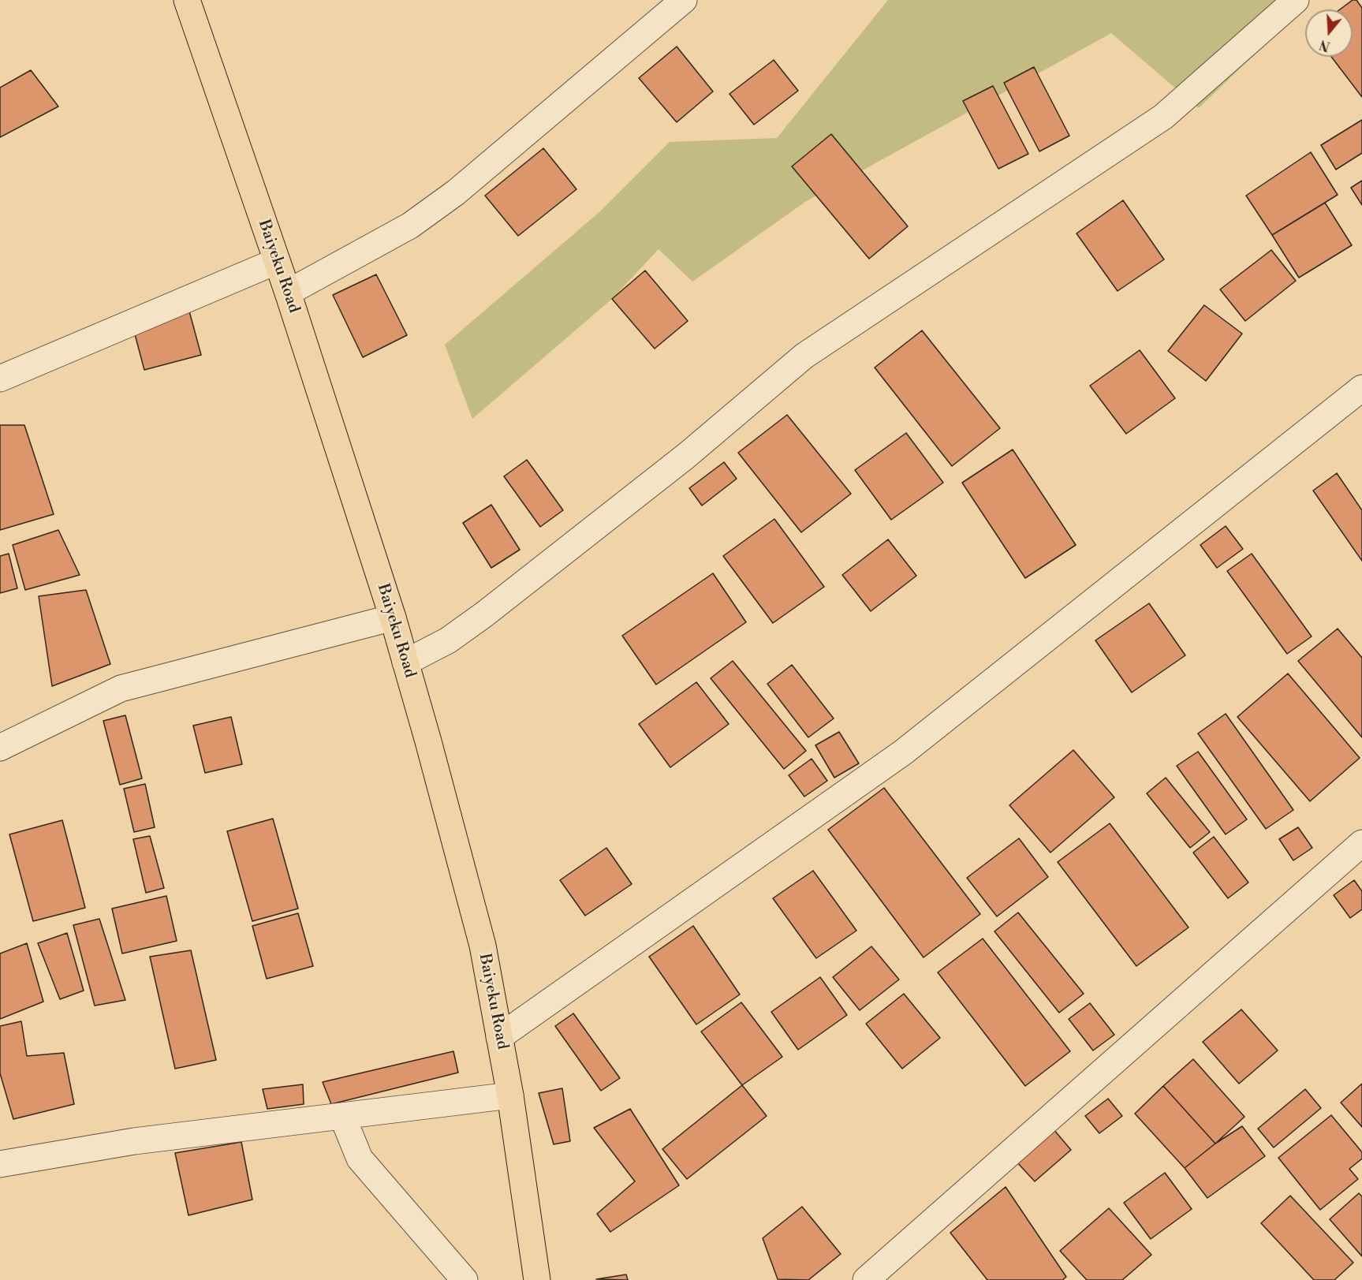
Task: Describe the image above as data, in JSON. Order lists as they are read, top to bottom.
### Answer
{
  "streets": {
    "main road": ["Baiyeku Road"]
  },
  "north": "bottom"
}
